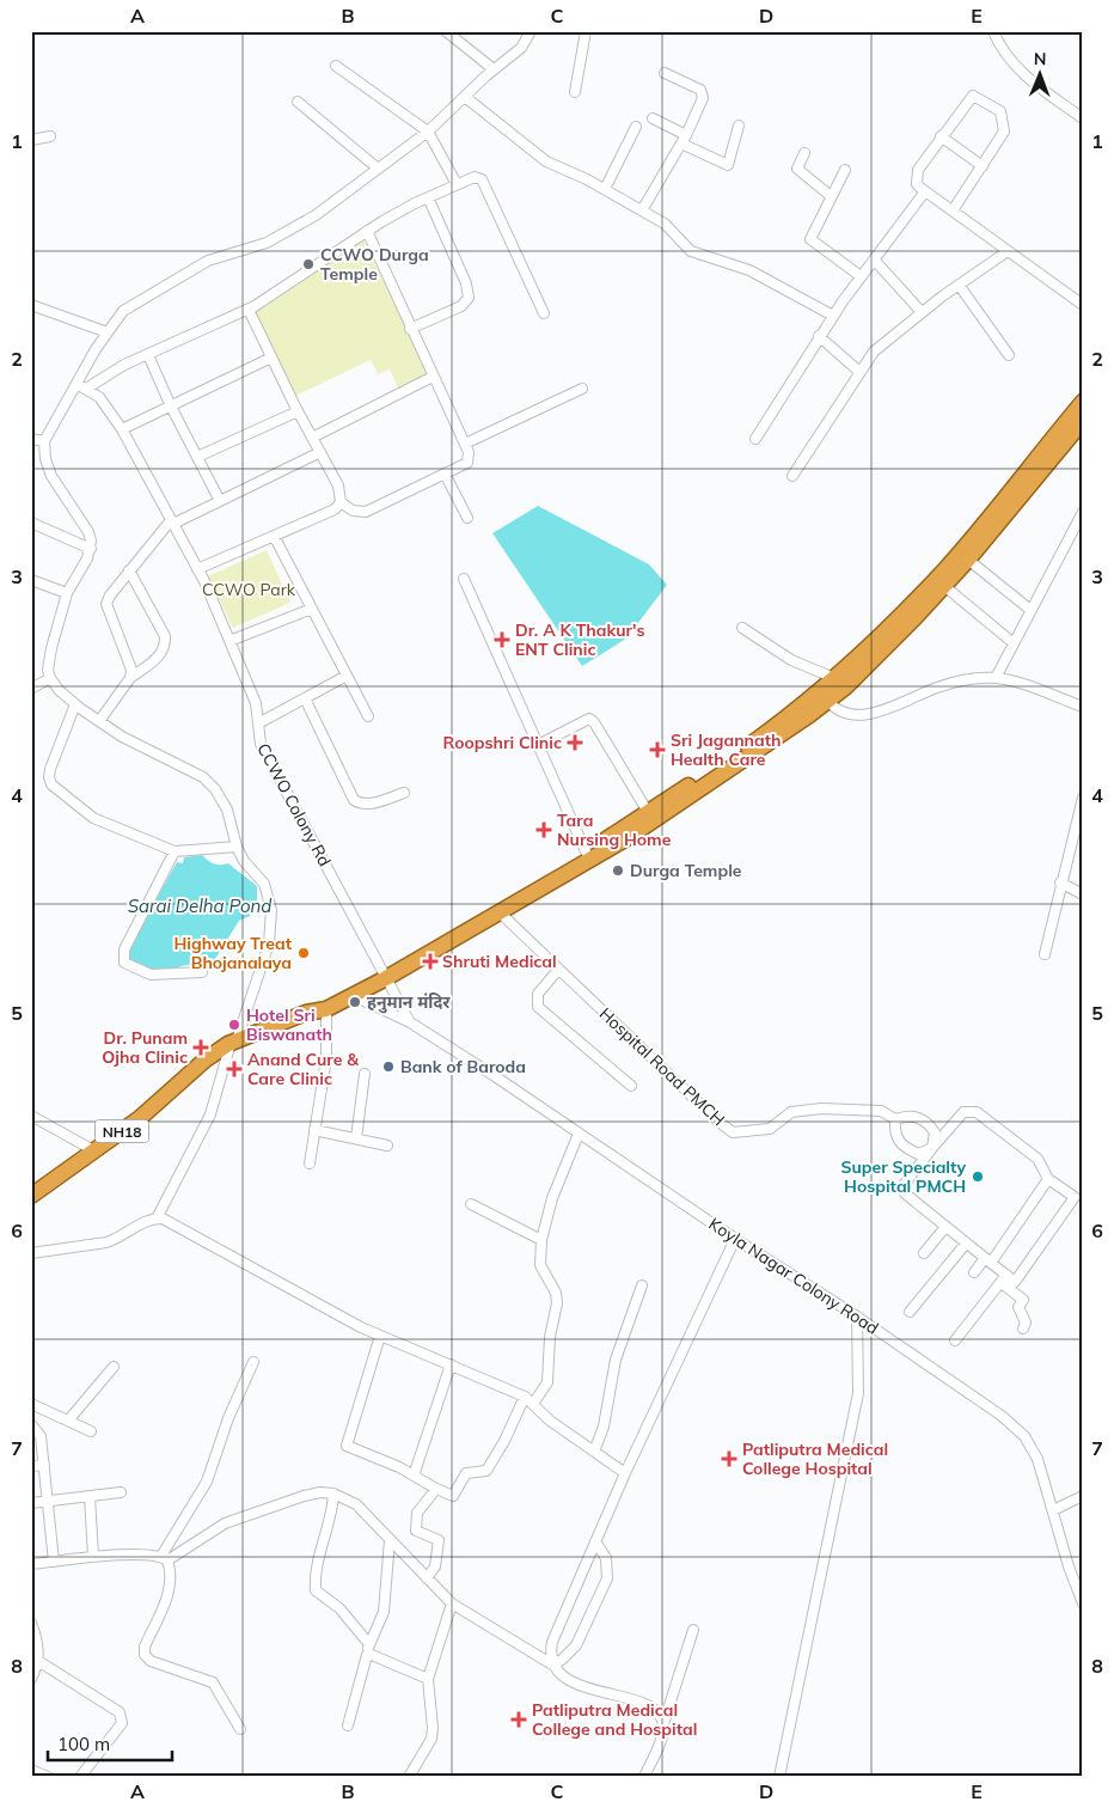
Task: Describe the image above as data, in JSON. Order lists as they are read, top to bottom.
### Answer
{
  "streets": {
    "highway": ["NH18"],
    "street": ["CCWO Colony Rd", "Hospital Road PMCH", "Koyla Nagar Colony Road"]
  },
  "crossings": [
    ["CCWO Colony Rd", "NH18"],
    ["CCWO Colony Rd", "Koyla Nagar Colony Road"],
    ["Hospital Road PMCH", "NH18"],
    ["NH18", "Koyla Nagar Colony Road"]
  ],
  "water": ["Sarai Delha Pond"],
  "parks": ["CCWO Park"],
  "places": {
    "other": [
      "CCWO Durga Temple",
      "Durga Temple",
      "Highway Treat Bhojanalaya",
      "हनुमान मंदिर",
      "Hotel Sri Biswanath",
      "Bank of Baroda",
      "Super Specialty Hospital PMCH"
    ],
    "health": [
      "Dr. A K Thakur's ENT Clinic",
      "Roopshri Clinic",
      "Sri Jagannath Health Care",
      "Tara Nursing Home",
      "Shruti Medical",
      "Dr. Punam Ojha Clinic",
      "Anand Cure & Care Clinic",
      "Patliputra Medical College Hospital",
      "Patliputra Medical College and Hospital"
    ]
  },
  "scale_bar": "100 m",
  "north": "top",
  "grid": {
    "columns": [
      "A",
      "B",
      "C",
      "D",
      "E"
    ],
    "rows": [
      "1",
      "2",
      "3",
      "4",
      "5",
      "6",
      "7",
      "8"
    ]
  }
}
